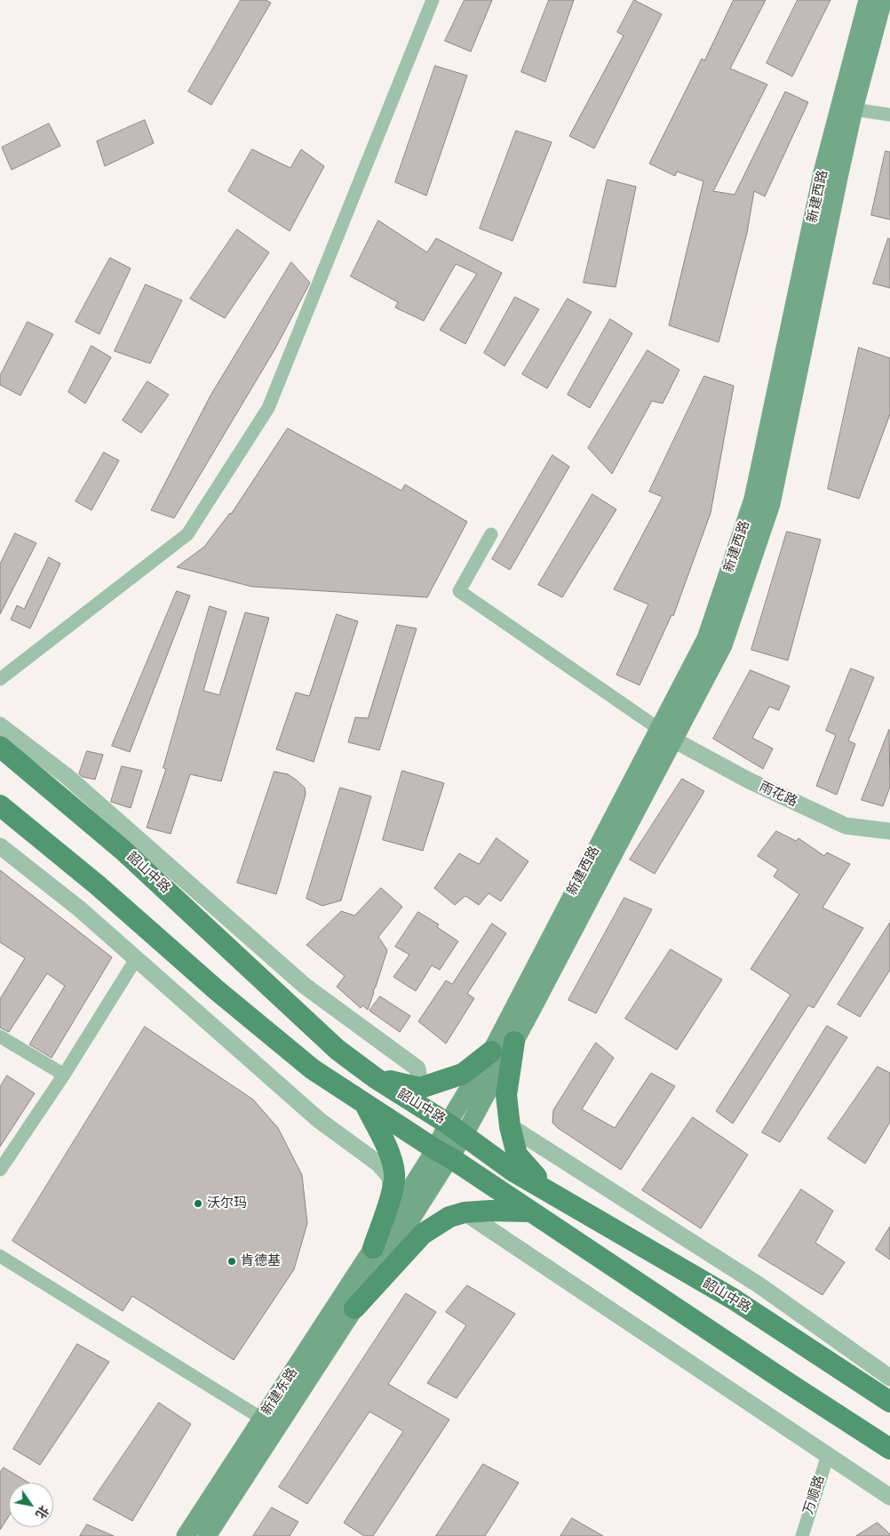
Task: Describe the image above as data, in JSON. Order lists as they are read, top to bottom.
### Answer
{
  "streets": {
    "main road": ["新建西路", "韶山中路", "新建东路"],
    "street": ["雨花路", "万顺路"]
  },
  "crossings": [
    ["新建西路", "雨花路"],
    ["新建西路", "韶山中路"],
    ["新建西路", "新建东路"],
    ["韶山中路", "新建东路"]
  ],
  "places": ["沃尔玛", "肯德基"],
  "north": "bottom right"
}
